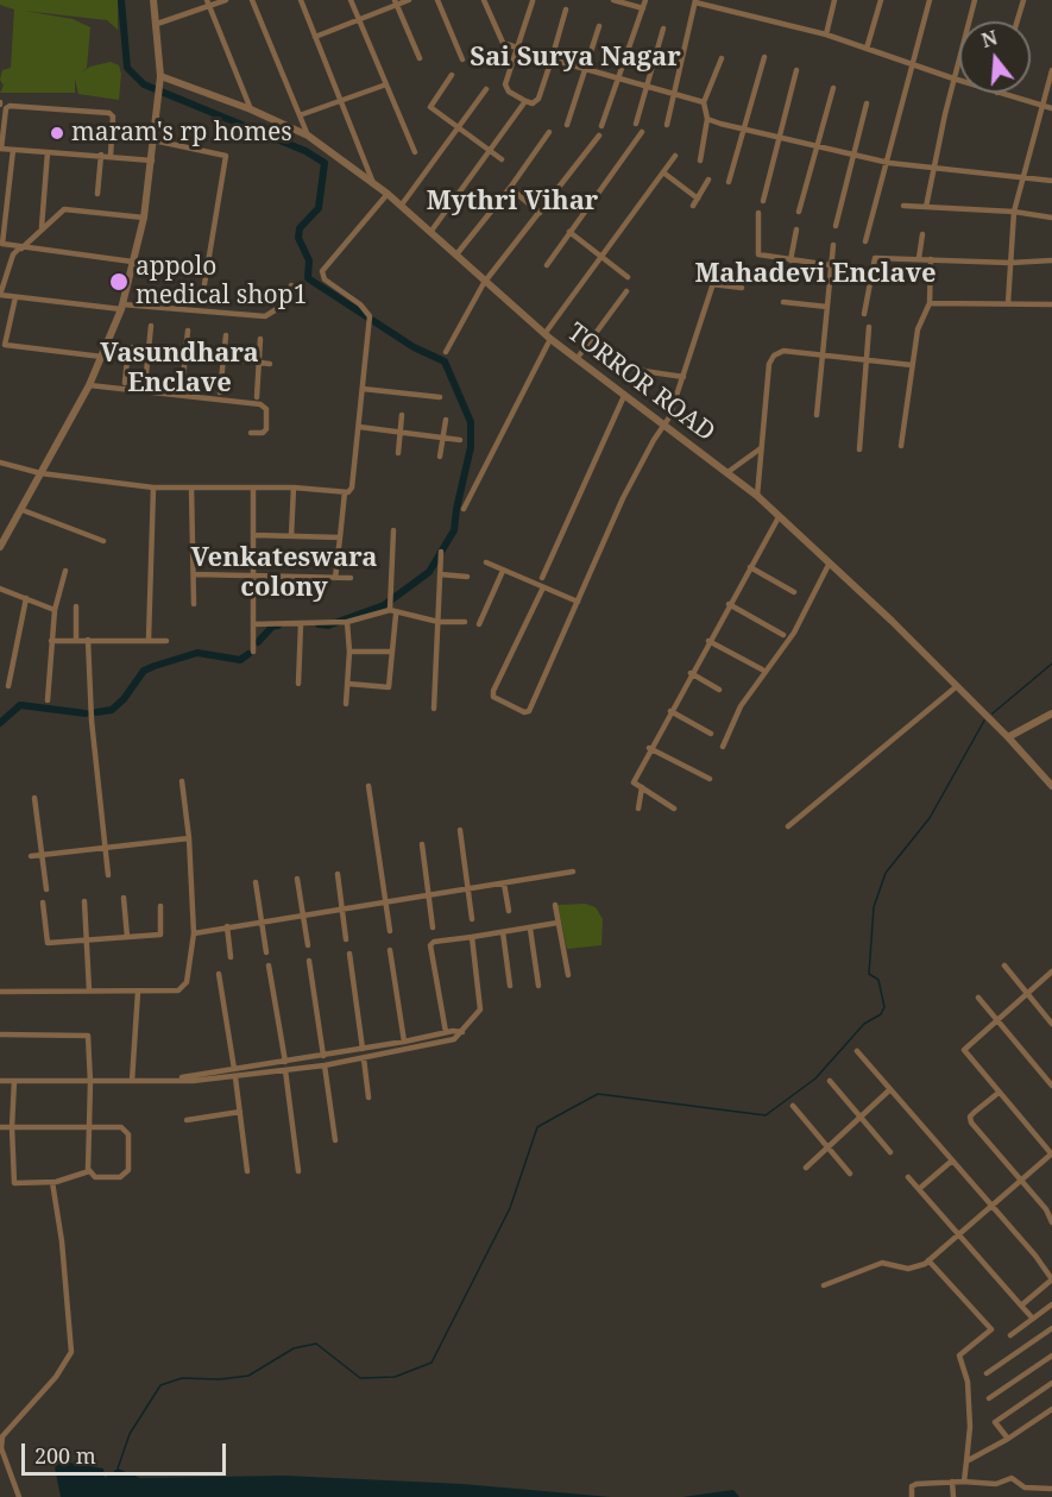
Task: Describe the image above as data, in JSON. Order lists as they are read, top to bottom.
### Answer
{
  "streets": {
    "street": ["TORROR ROAD"]
  },
  "districts": [
    "Sai Surya Nagar",
    "Mythri Vihar",
    "Mahadevi Enclave",
    "Vasundhara Enclave",
    "Venkateswara colony"
  ],
  "places": ["maram's rp homes", "appolo medical shop1"],
  "scale_bar": "200 m",
  "north": "top"
}
